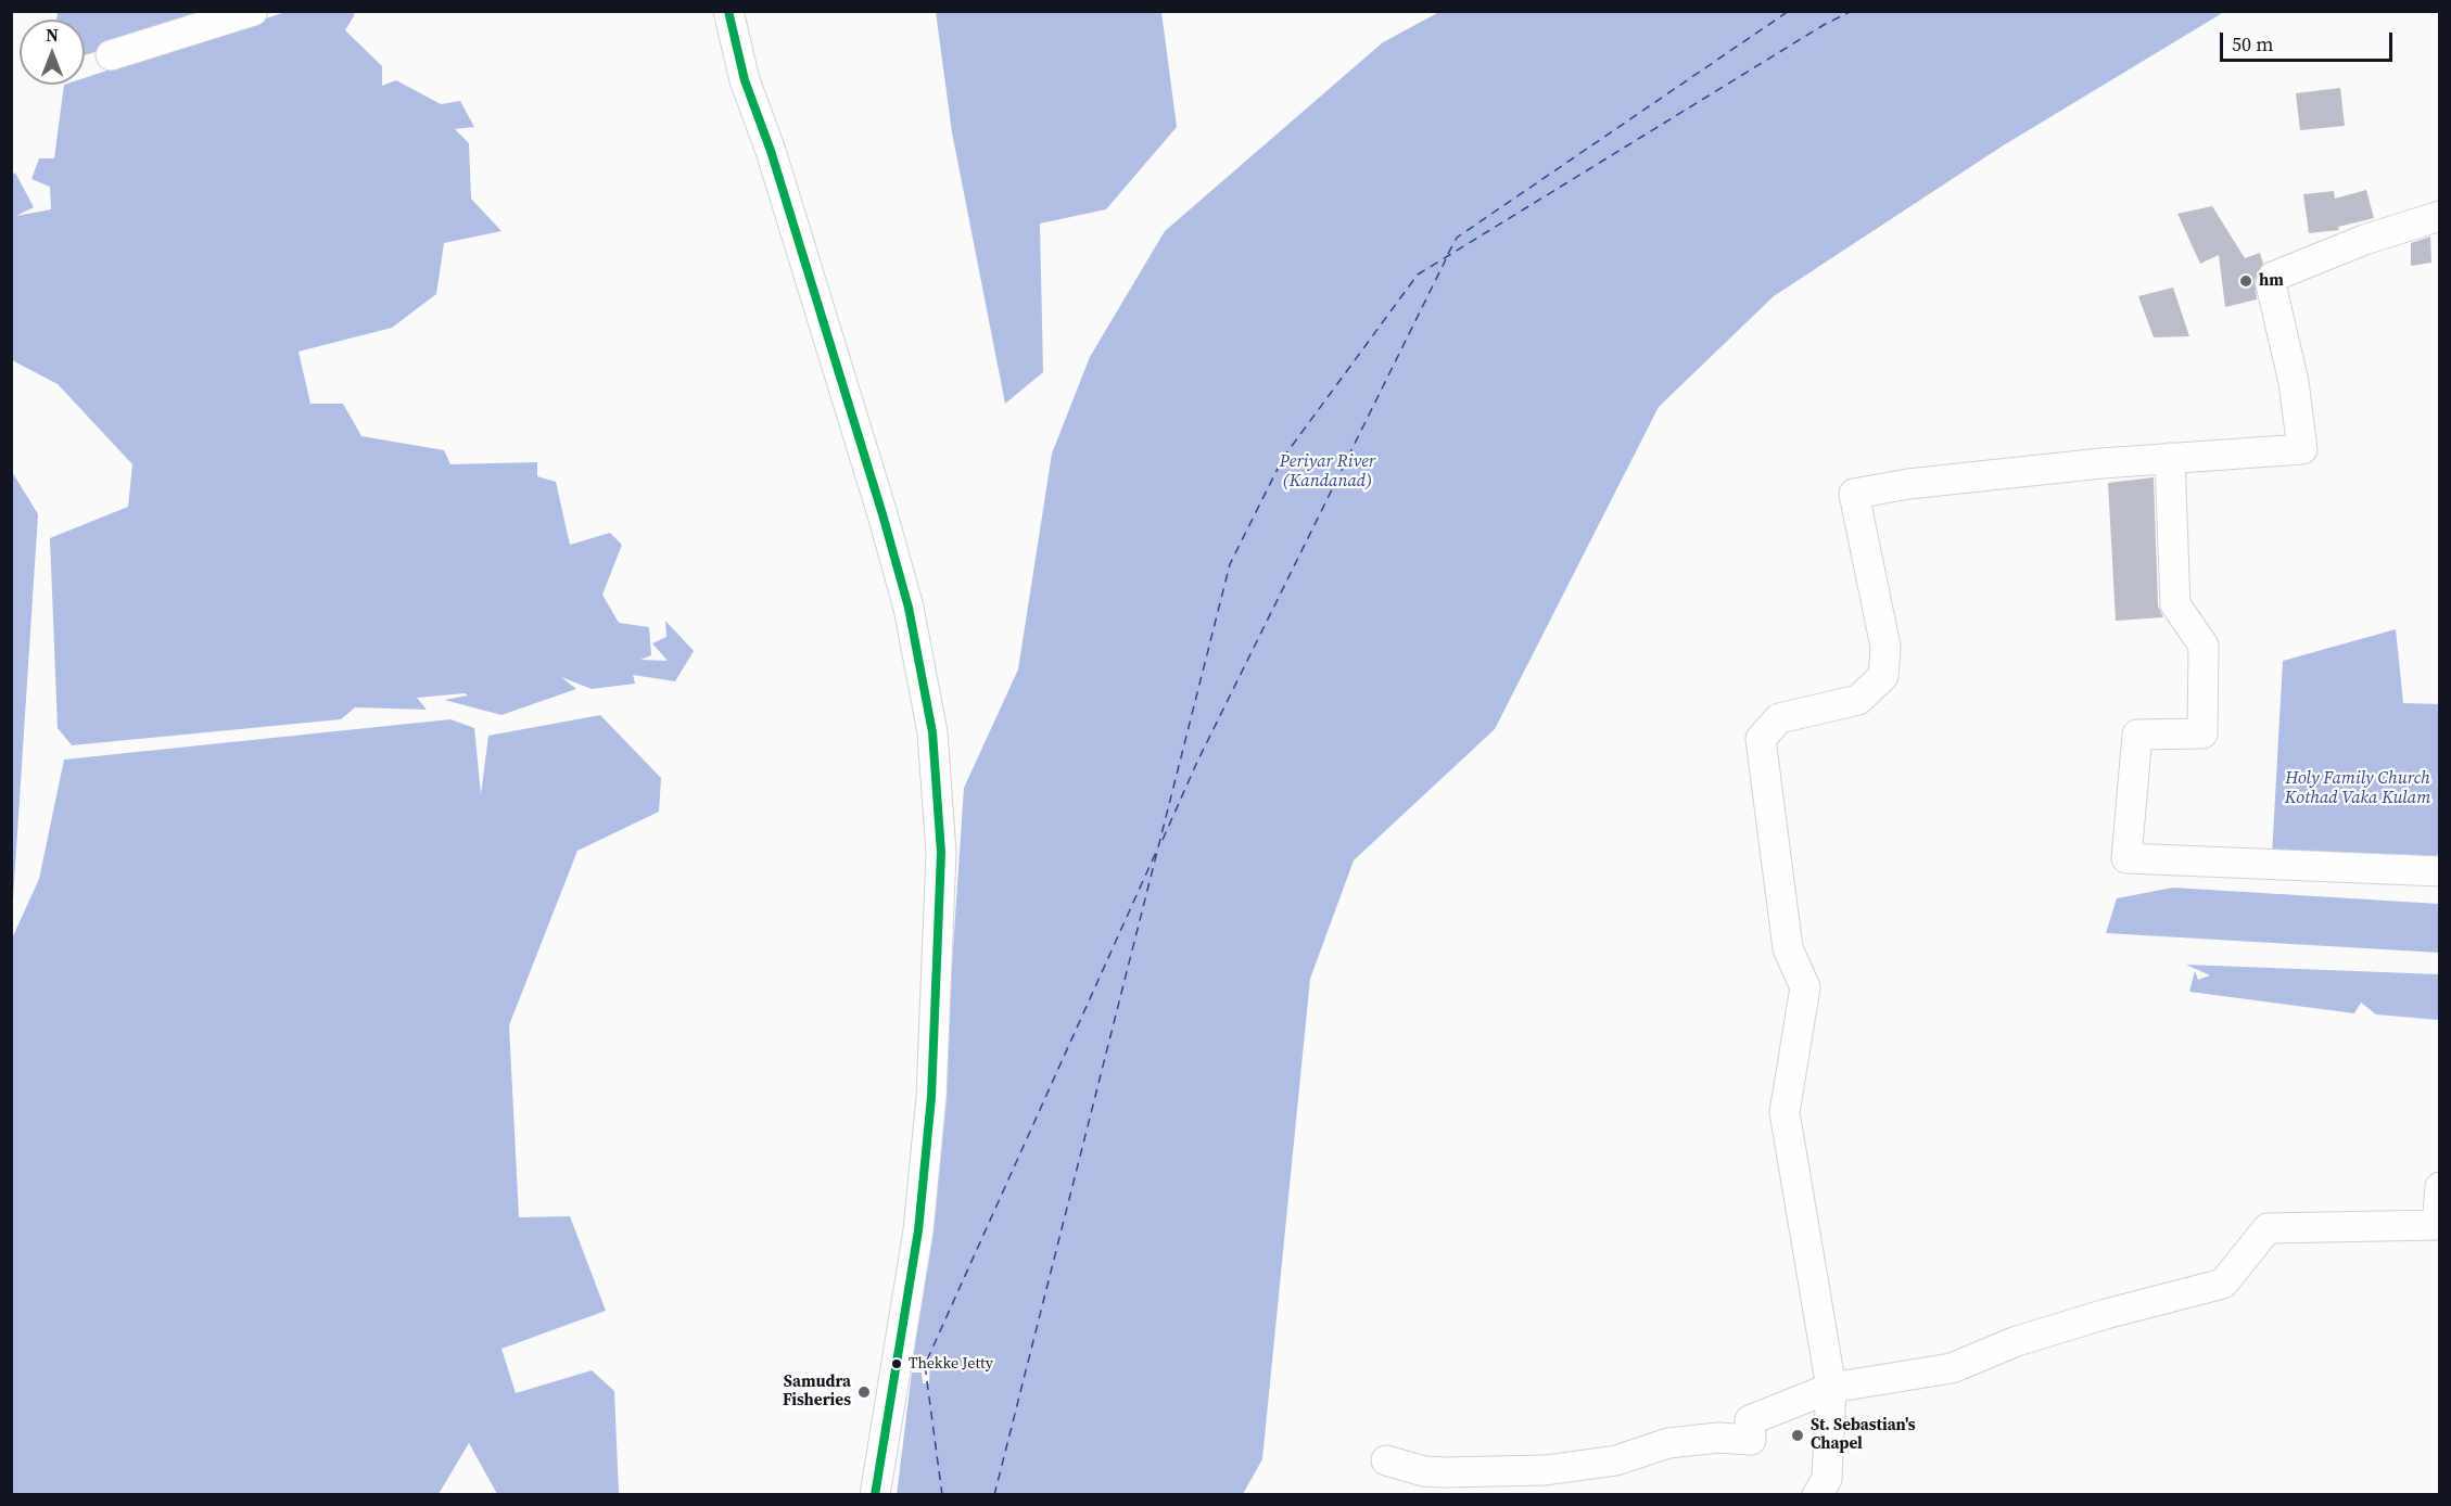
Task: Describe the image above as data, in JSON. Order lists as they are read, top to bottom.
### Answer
{
  "water": ["Periyar River (Kandanad)", "Holy Family Church Kothad Vaka Kulam"],
  "places": [
    "hm",
    "Thekke Jetty",
    "Samudra Fisheries",
    "St. Sebastian's Chapel"
  ],
  "scale_bar": "50 m",
  "north": "top"
}
